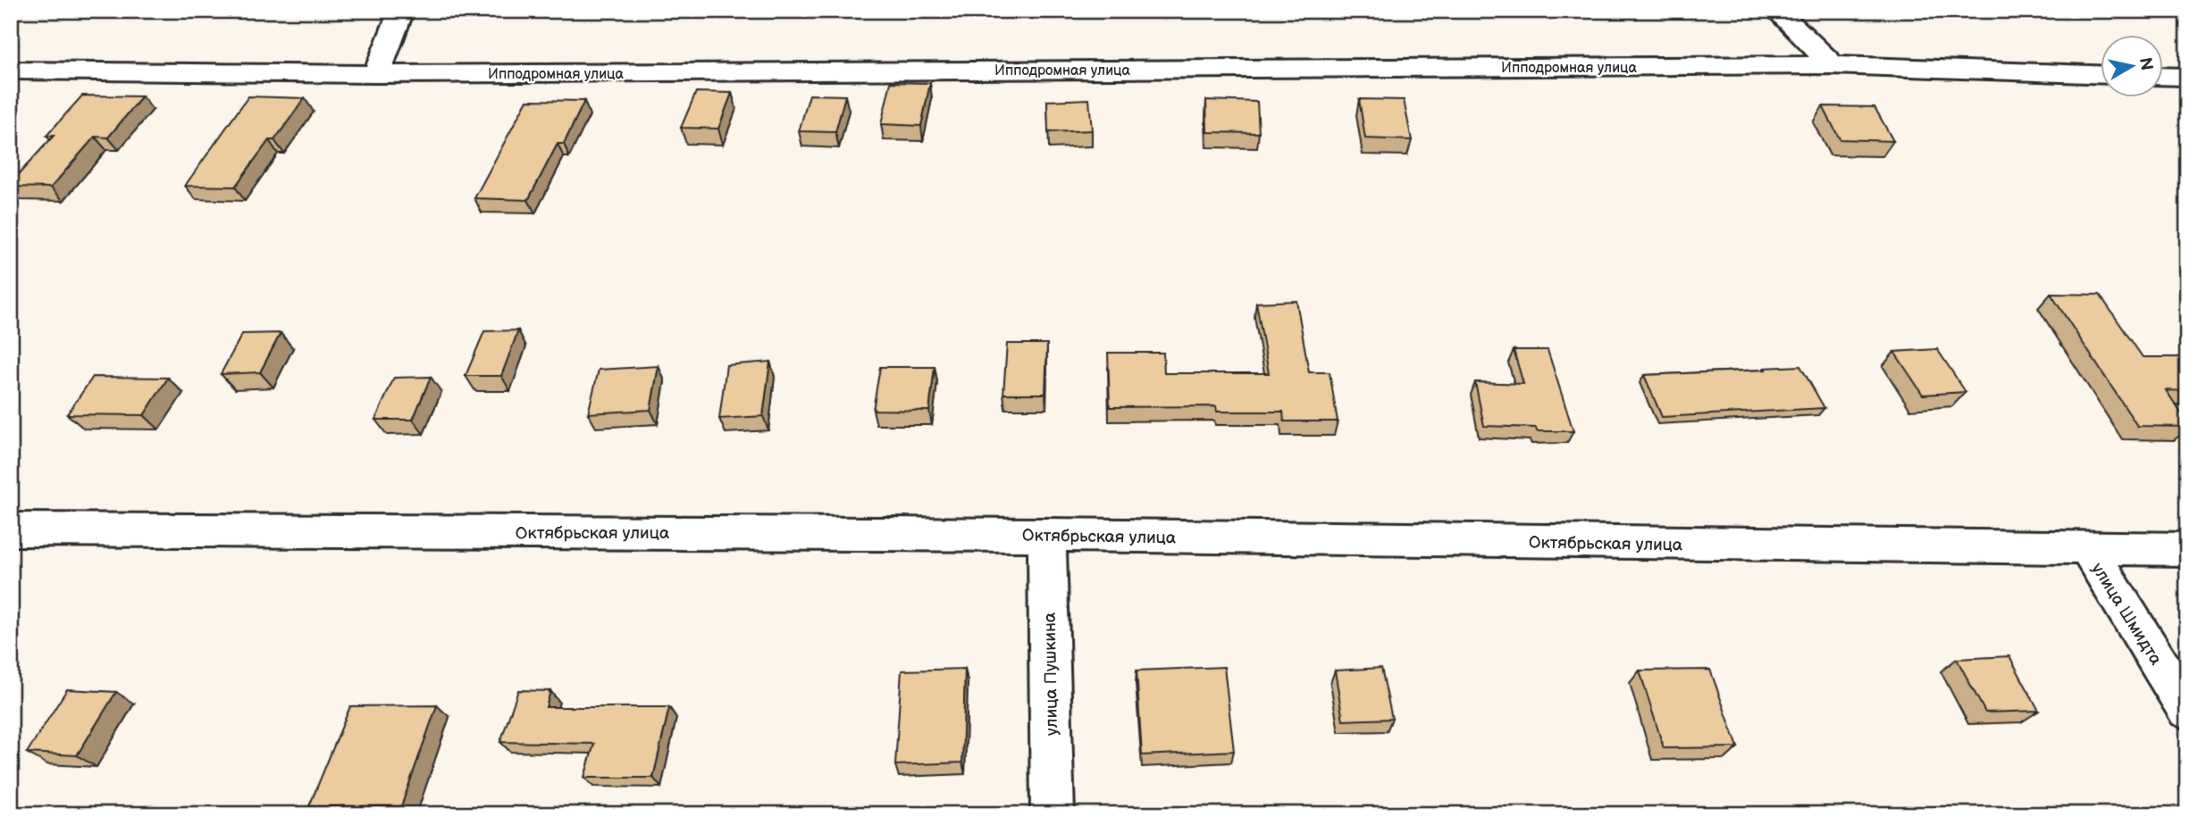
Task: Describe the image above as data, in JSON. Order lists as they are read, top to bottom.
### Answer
{
  "streets": {
    "street": [
      "Ипподромная улица",
      "Октябрьская улица",
      "улица Шмидта",
      "улица Пушкина"
    ]
  },
  "crossings": [
    ["Октябрьская улица", "улица Шмидта"],
    ["Октябрьская улица", "улица Пушкина"]
  ],
  "north": "right"
}
